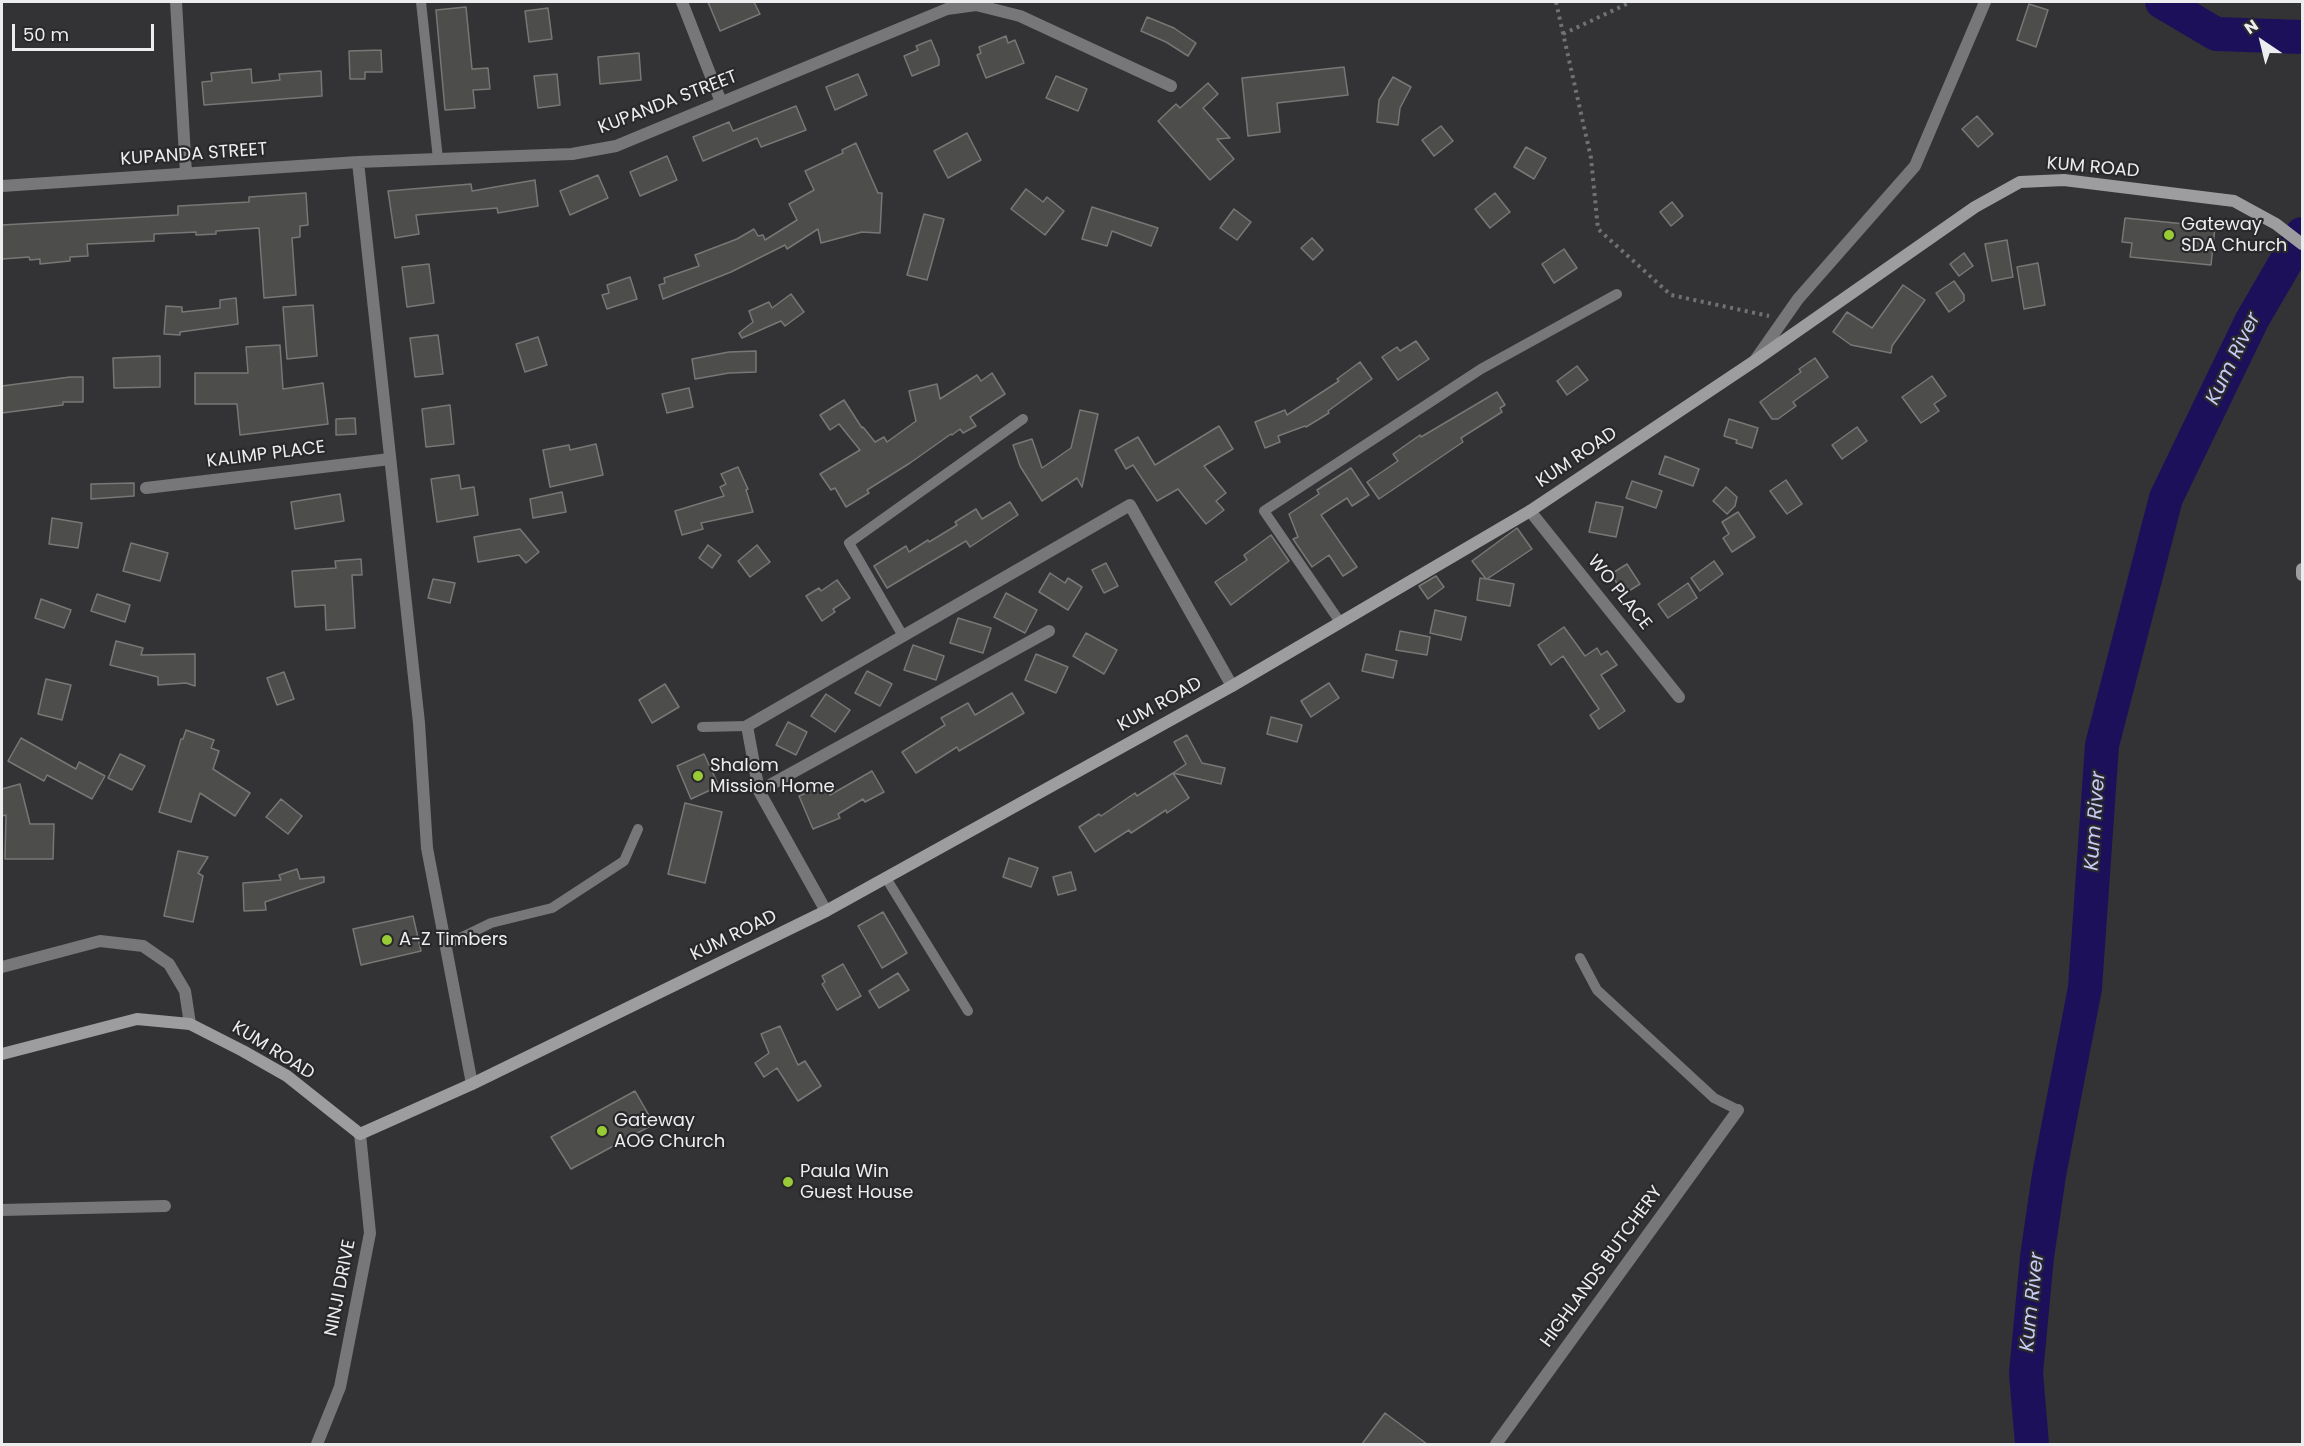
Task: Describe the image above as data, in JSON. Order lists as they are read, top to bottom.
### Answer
{
  "streets": {
    "street": [
      "KUPANDA STREET",
      "KUM ROAD",
      "KALIMP PLACE",
      "WO PLACE",
      "HIGHLANDS BUTCHERY",
      "NINJI DRIVE"
    ]
  },
  "crossings": [
    ["KUM ROAD", "WO PLACE"],
    ["KUM ROAD", "NINJI DRIVE"]
  ],
  "water": ["Kum River"],
  "places": [
    "Gateway SDA Church",
    "Shalom Mission Home",
    "A-Z Timbers",
    "Gateway AOG Church",
    "Paula Win Guest House"
  ],
  "scale_bar": "50 m",
  "north": "top left"
}
